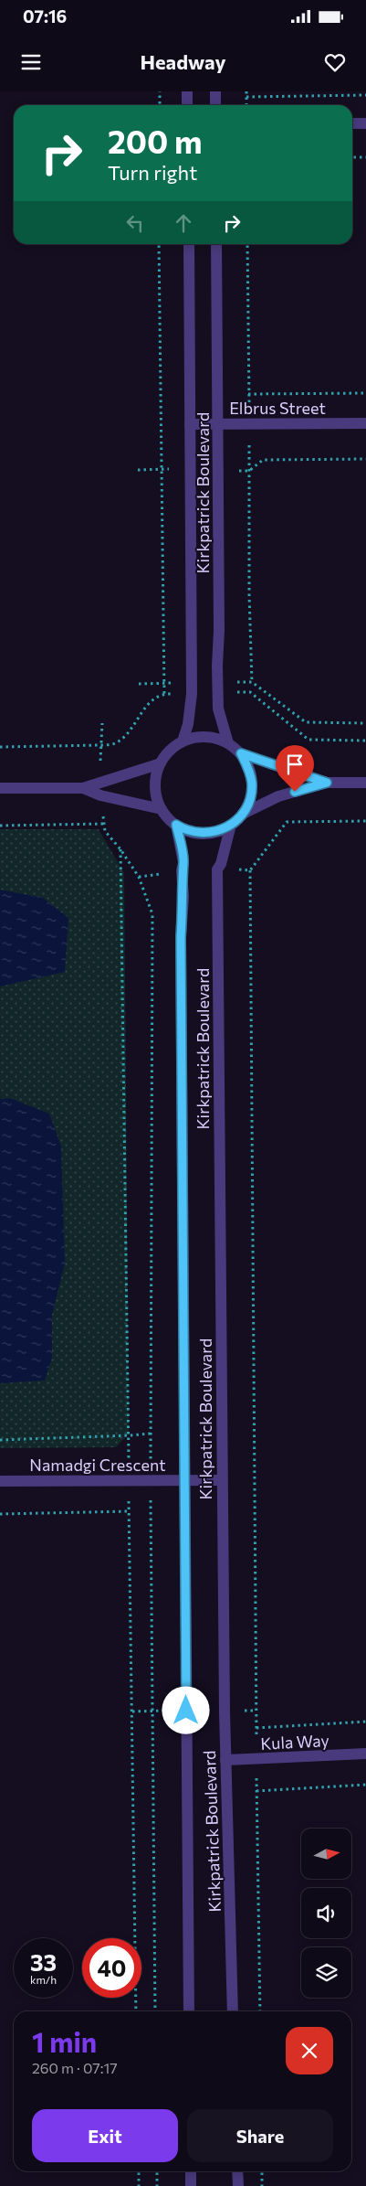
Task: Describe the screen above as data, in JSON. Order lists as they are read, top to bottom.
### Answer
{
  "streets": {
    "street": [
      "Elbrus Street",
      "Kirkpatrick Boulevard",
      "Namadgi Crescent",
      "Kula Way"
    ]
  },
  "crossings": [
    ["Elbrus Street", "Kirkpatrick Boulevard"],
    ["Kirkpatrick Boulevard", "Namadgi Crescent"],
    ["Kirkpatrick Boulevard", "Kula Way"]
  ],
  "north": "right",
  "page": {
    "status": "07:16",
    "header": "Headway",
    "turn": ["200 m", "Turn right"],
    "speed": "33 km/h",
    "limit": "40",
    "heading": ["1 min", "260 m · 07:17"],
    "buttons": ["Exit", "Share"]
  }
}
